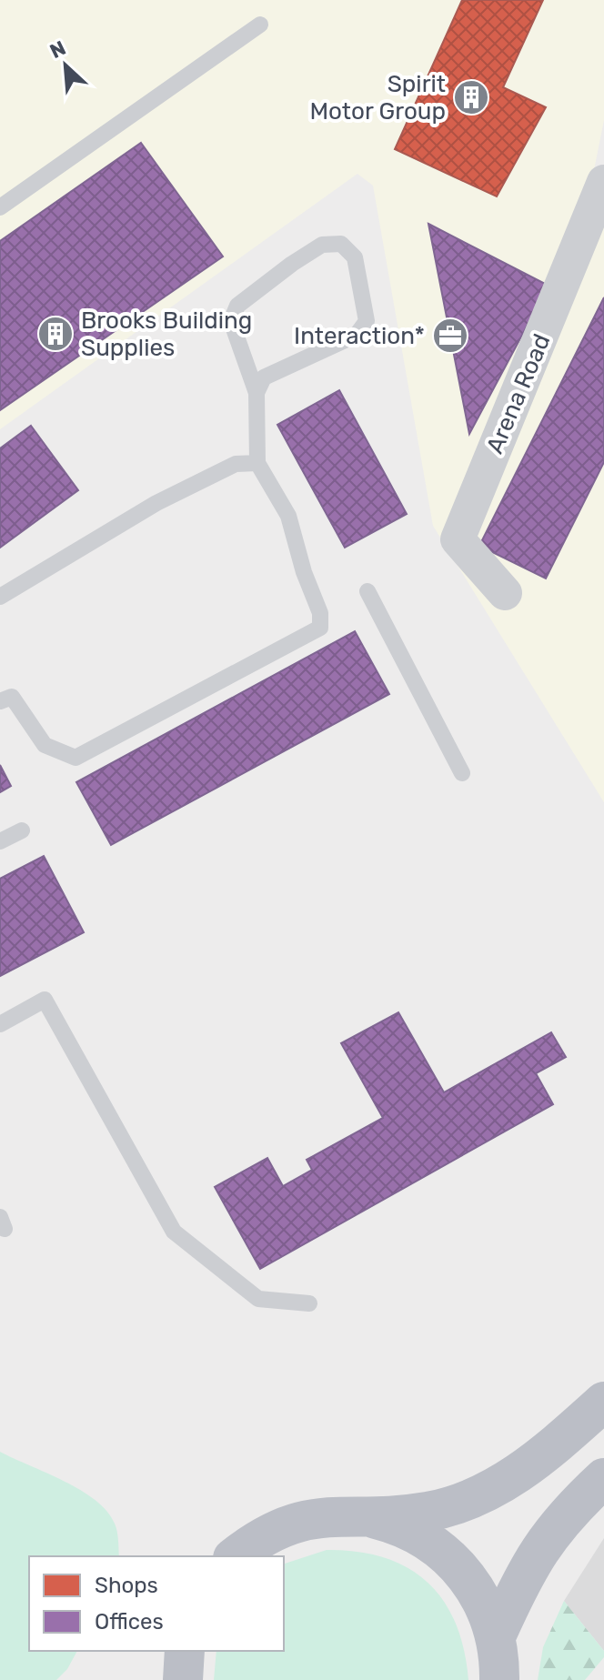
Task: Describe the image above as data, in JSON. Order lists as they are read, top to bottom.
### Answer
{
  "streets": {
    "street": ["Arena Road"]
  },
  "places": {
    "building": ["Spirit Motor Group", "Brooks Building Supplies"],
    "office": ["Interaction*"]
  },
  "legend": ["Shops", "Offices"],
  "north": "top left"
}
